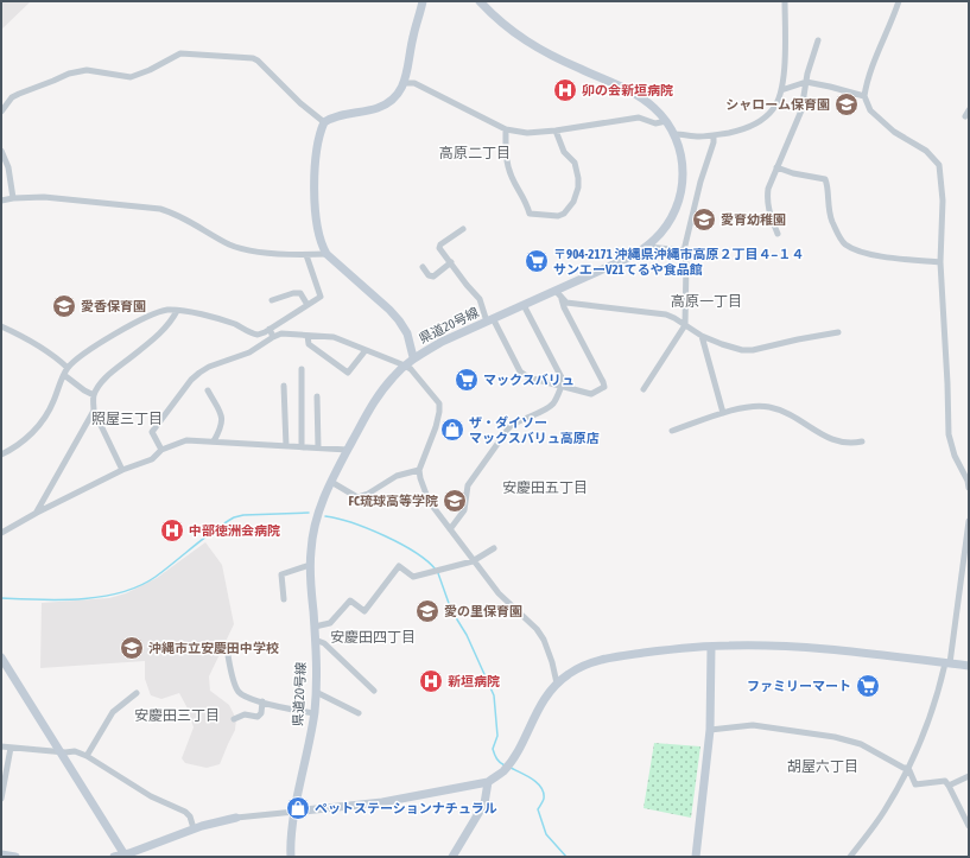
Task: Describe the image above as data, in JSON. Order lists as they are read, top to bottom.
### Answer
{
  "streets": {
    "main road": ["県道20号線"]
  },
  "districts": [
    "高原二丁目",
    "高原一丁目",
    "照屋三丁目",
    "安慶田五丁目",
    "安慶田四丁目",
    "安慶田三丁目",
    "胡屋六丁目"
  ],
  "places": {
    "hospital": ["卯の会新垣病院", "中部徳洲会病院", "新垣病院"],
    "school or university": [
      "シャローム保育園",
      "愛育幼稚園",
      "愛香保育園",
      "FC琉球高等学院",
      "愛の里保育園",
      "沖縄市立安慶田中学校"
    ],
    "supermarket": ["〒904-2171 沖縄県沖縄市高原２丁目４−１４ サンエーV21てるや食品館", "マックスバリュ", "ファミリーマート"],
    "shop": ["ザ・ダイソー マックスバリュ高原店", "ペットステーションナチュラル"]
  }
}
